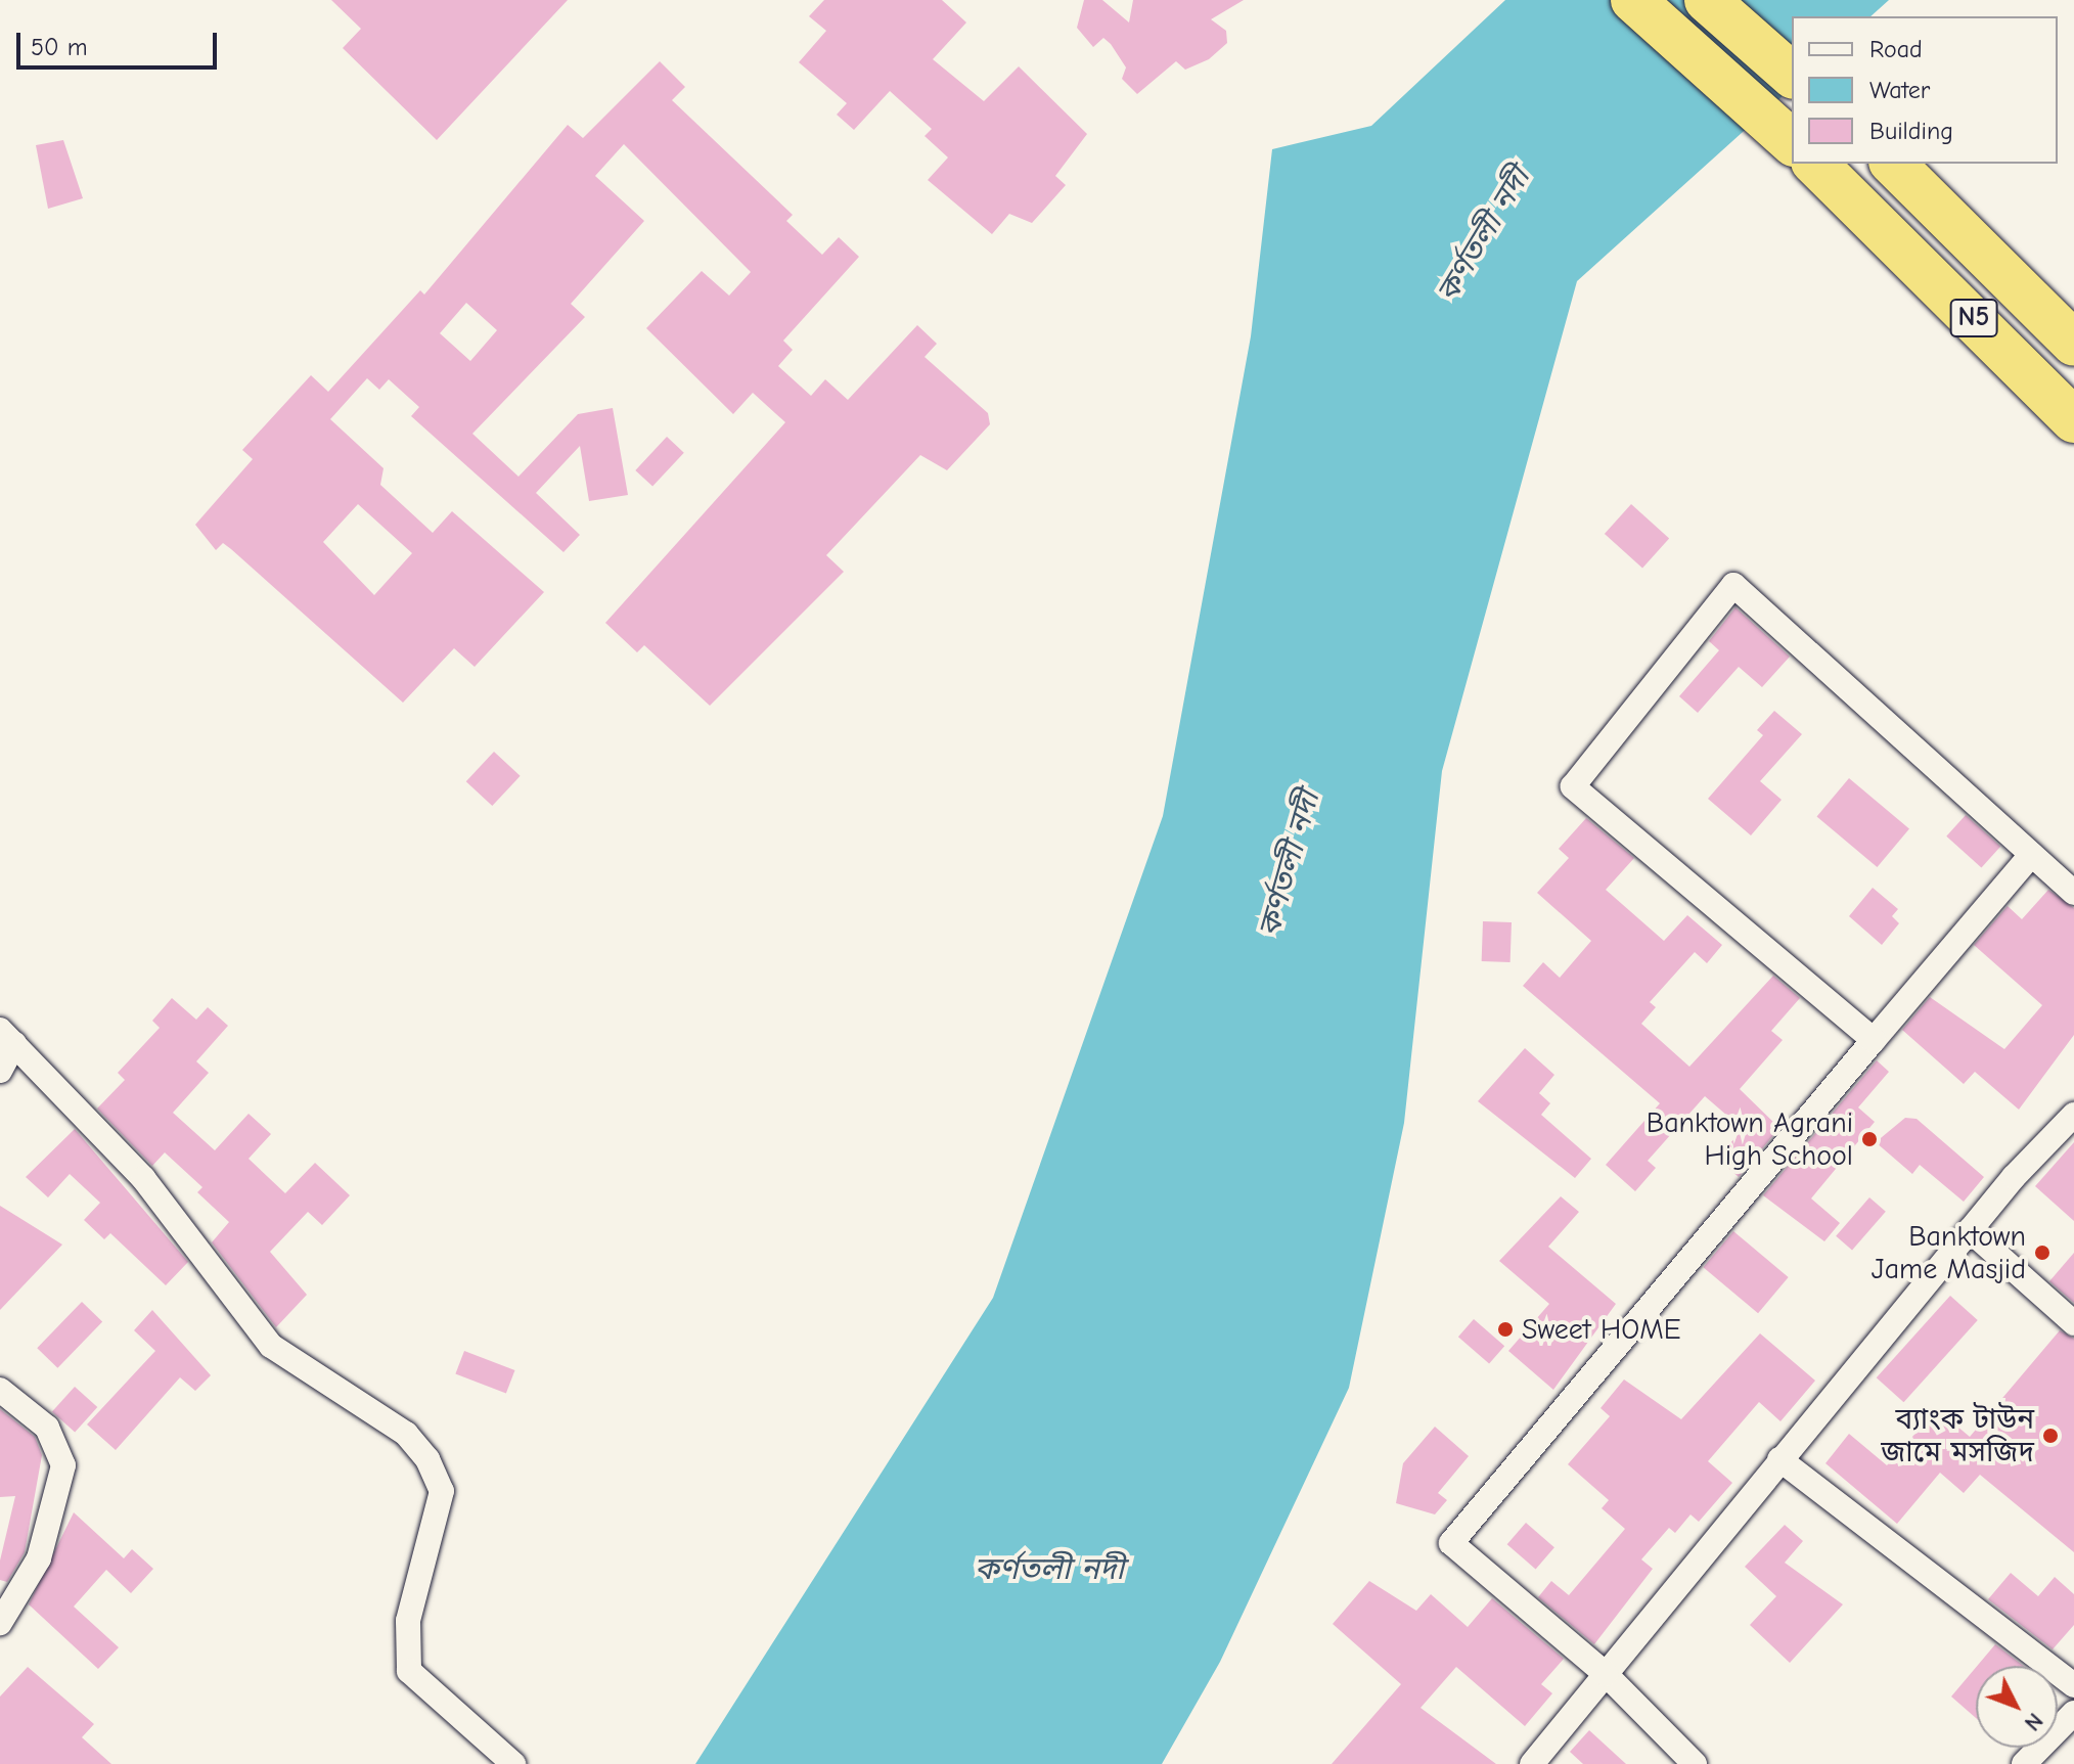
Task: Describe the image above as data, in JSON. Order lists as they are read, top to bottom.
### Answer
{
  "streets": {
    "highway": ["N5"]
  },
  "water": ["কর্ণতলী নদী"],
  "places": [
    "Banktown Agrani High School",
    "Banktown Jame Masjid",
    "Sweet HOME",
    "ব্যাংক টাউন জামে মসজিদ"
  ],
  "legend": ["Road", "Water", "Building"],
  "scale_bar": "50 m",
  "north": "bottom right"
}
